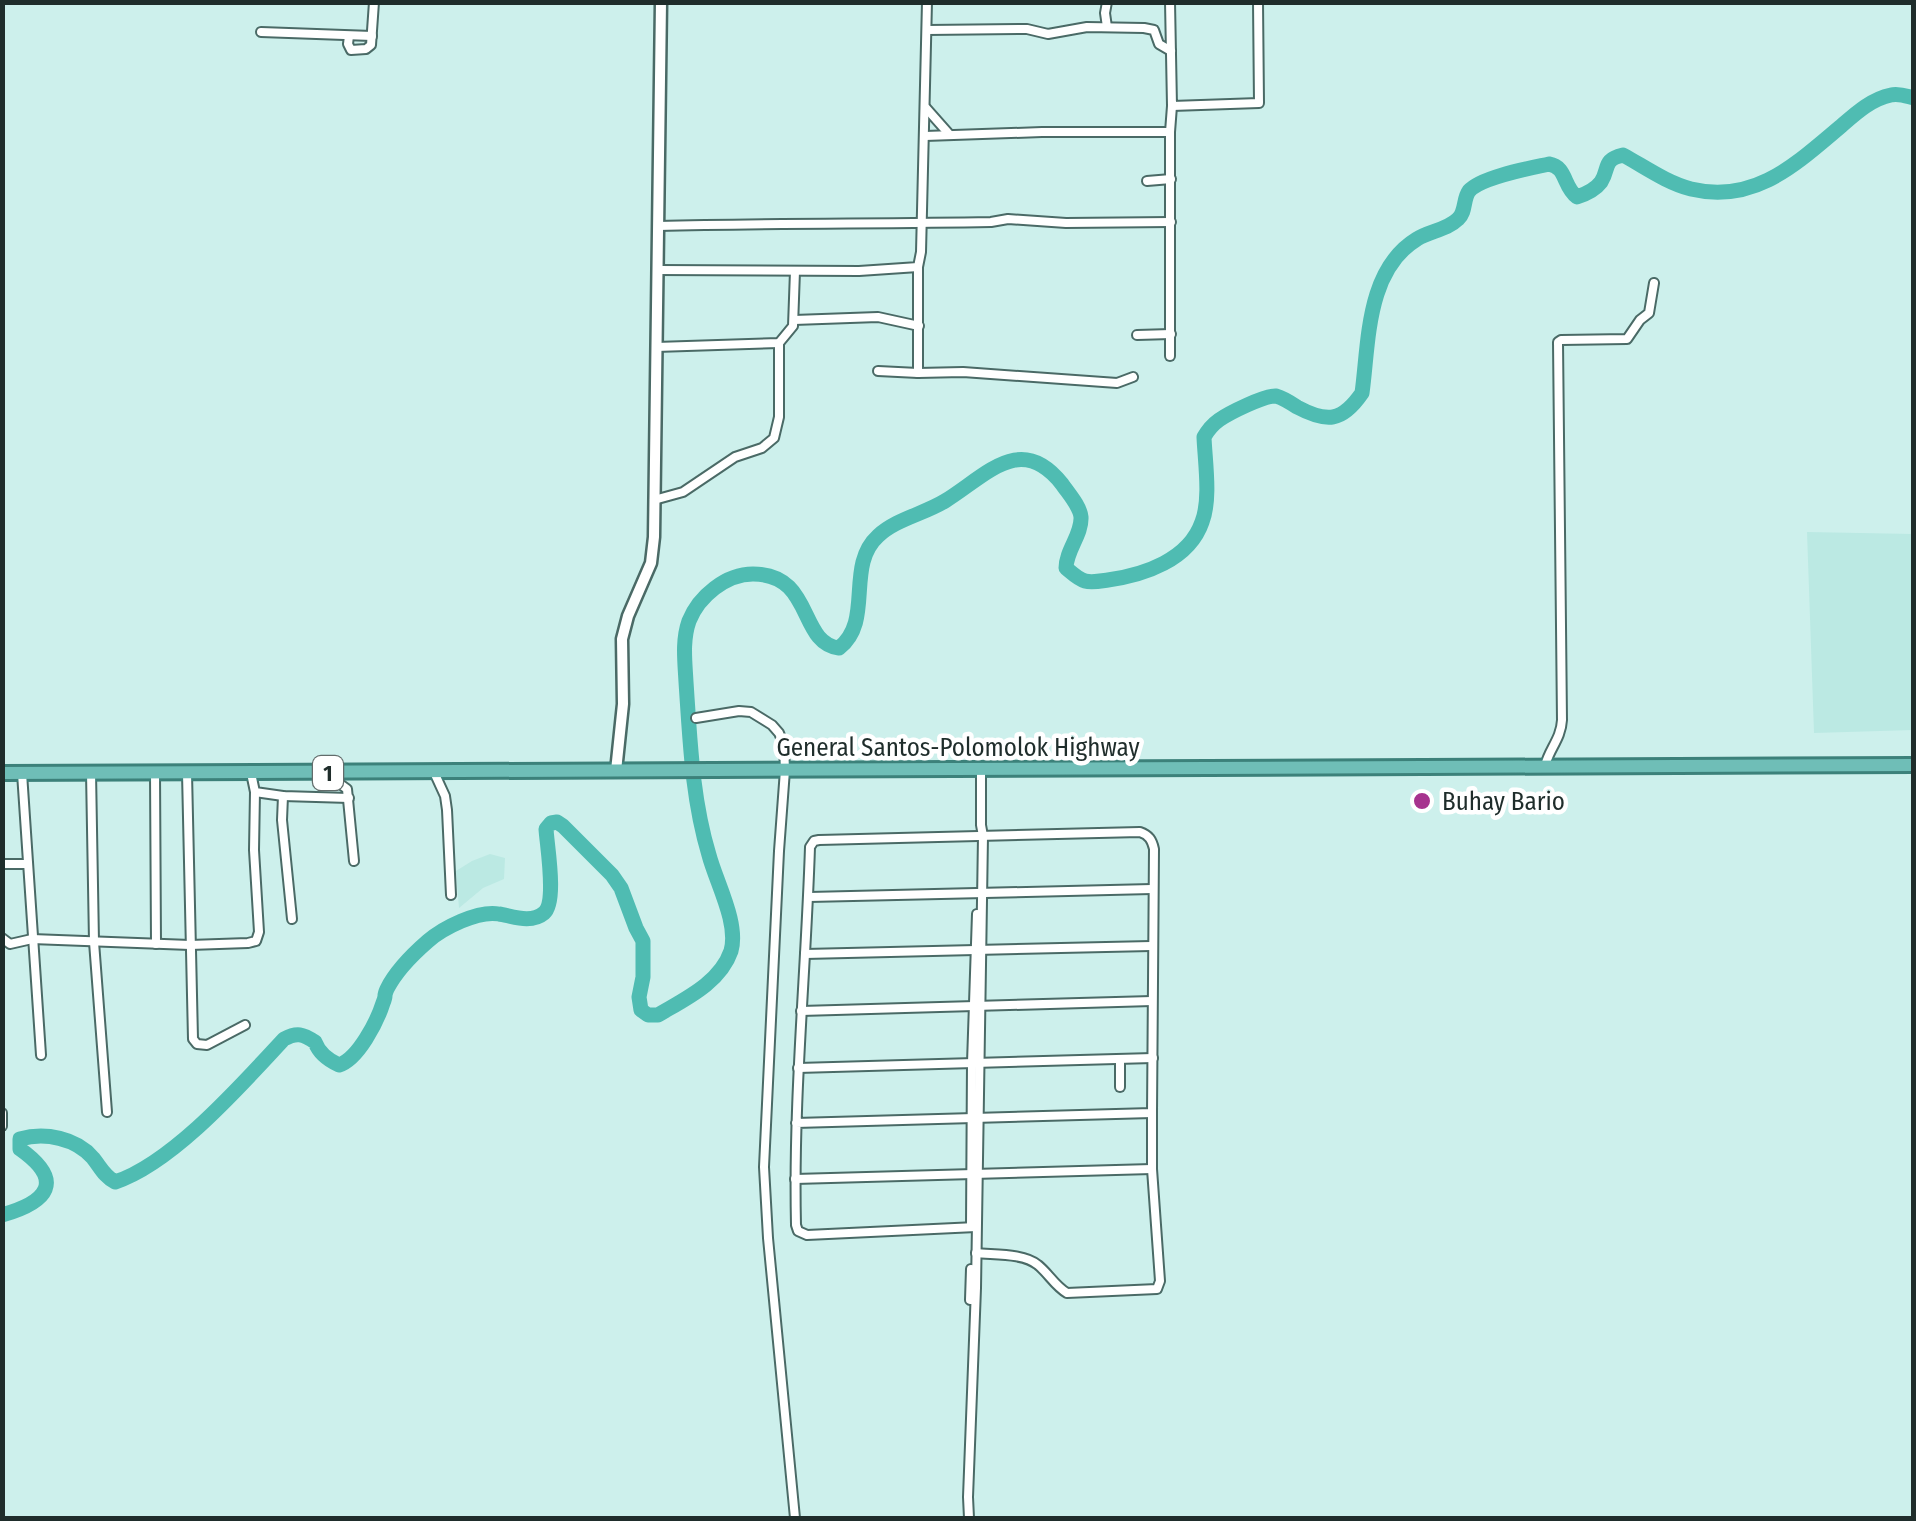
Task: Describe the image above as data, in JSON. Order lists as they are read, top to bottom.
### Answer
{
  "streets": {
    "highway": ["General Santos-Polomolok Highway", "1"]
  },
  "places": ["Buhay Bario"]
}
